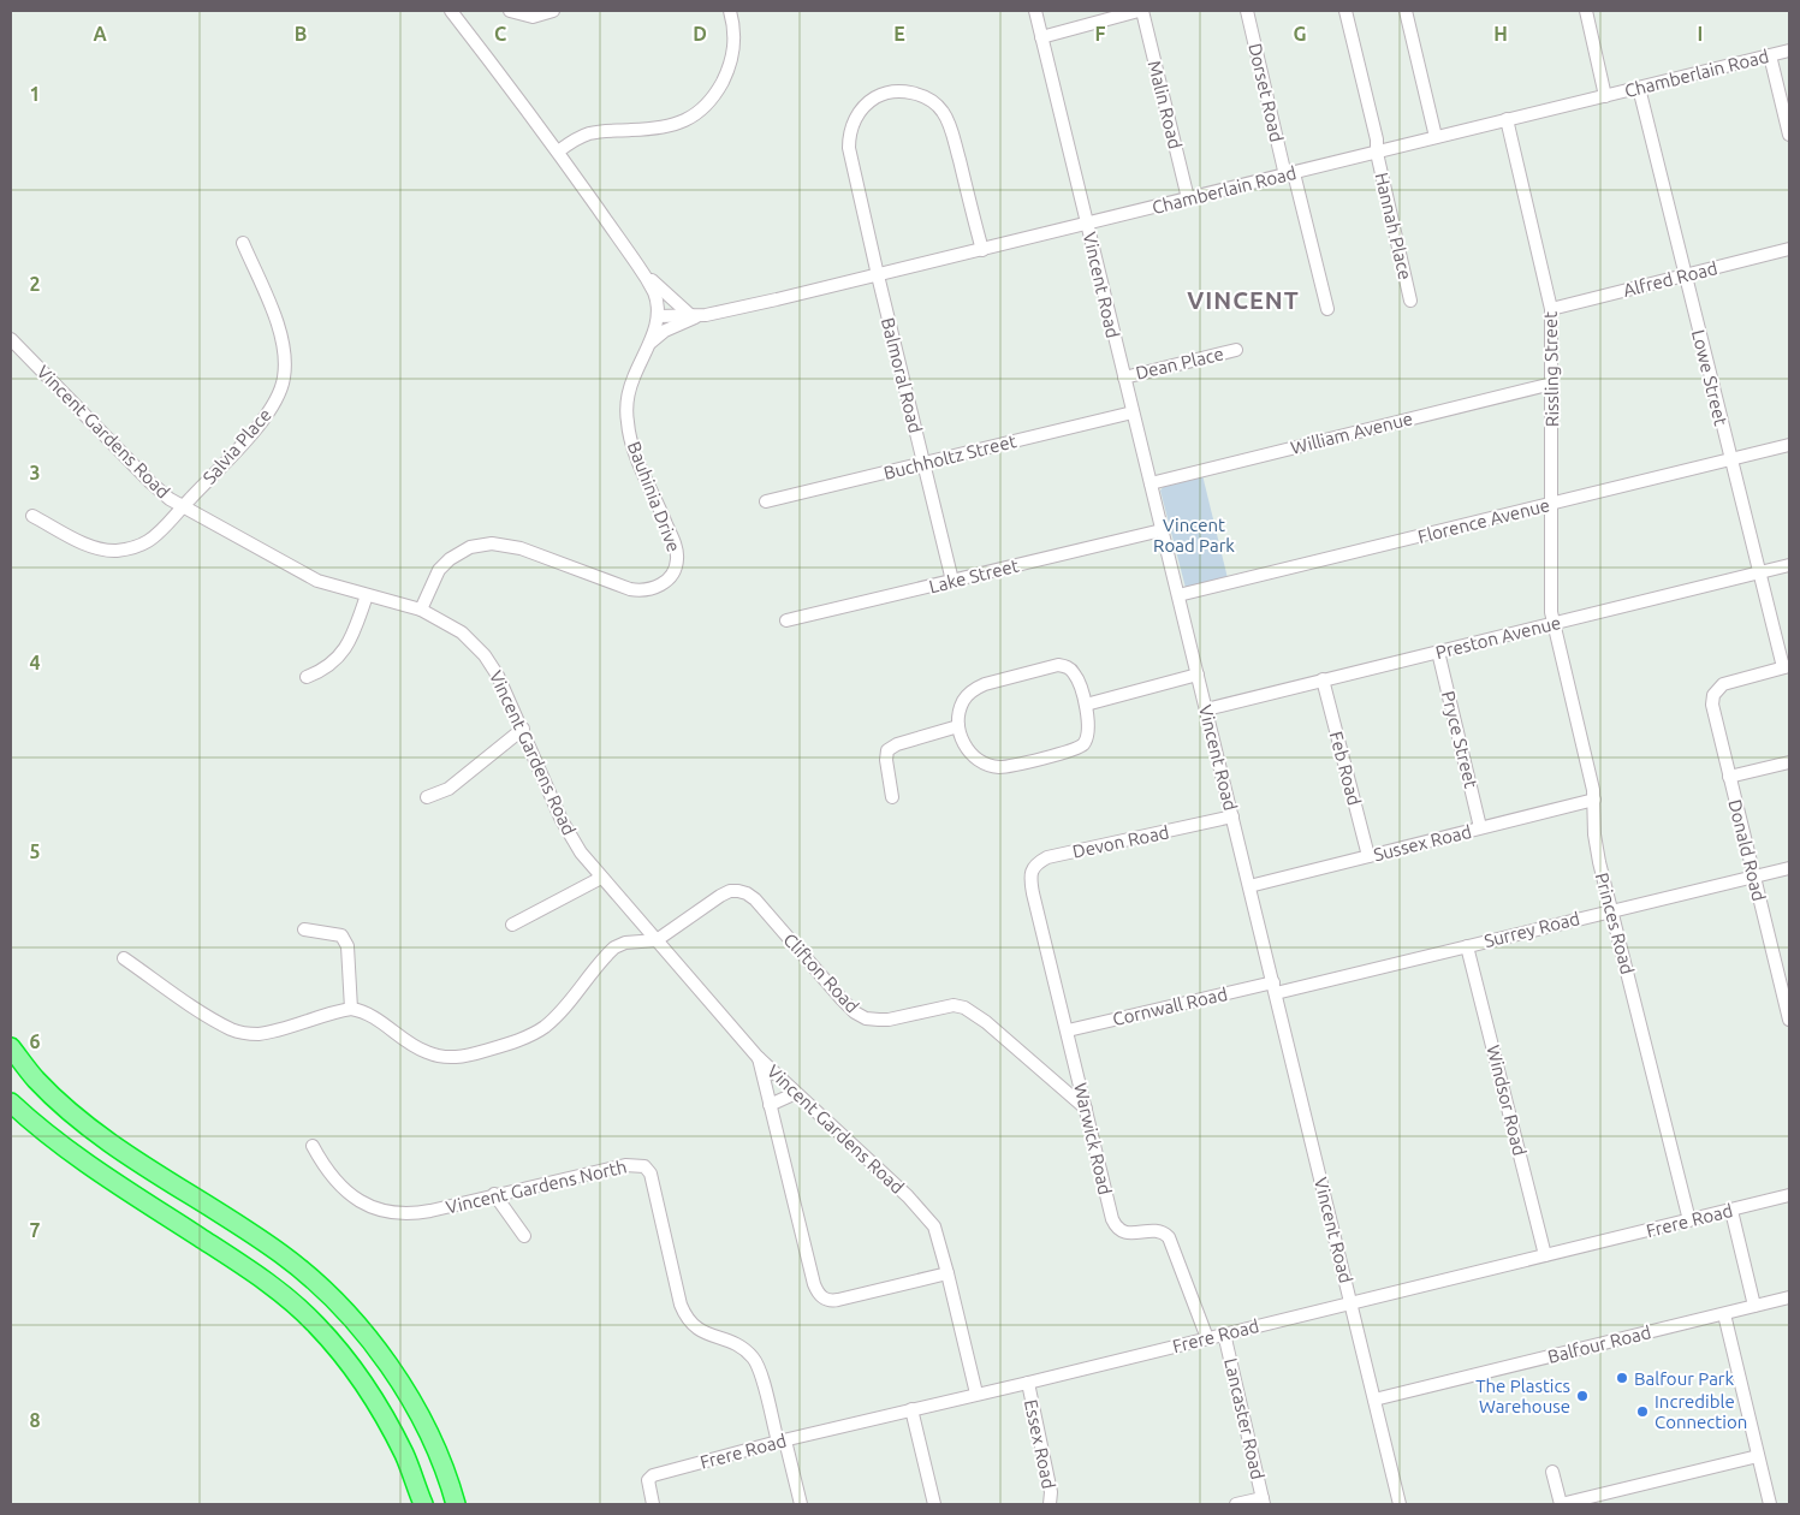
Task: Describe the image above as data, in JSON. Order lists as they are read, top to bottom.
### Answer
{
  "streets": {
    "street": [
      "Chamberlain Road",
      "Dorset Road",
      "Malin Road",
      "Hannah Place",
      "Alfred Road",
      "Vincent Road",
      "Dean Place",
      "Rissling Street",
      "Balmoral Road",
      "Lowe Street",
      "Vincent Gardens Road",
      "William Avenue",
      "Salvia Place",
      "Buchholtz Street",
      "Bauhinia Drive",
      "Florence Avenue",
      "Lake Street",
      "Preston Avenue",
      "Pryce Street",
      "Feb Road",
      "Devon Road",
      "Sussex Road",
      "Donald Road",
      "Princes Road",
      "Surrey Road",
      "Clifton Road",
      "Cornwall Road",
      "Windsor Road",
      "Warwick Road",
      "Vincent Gardens North",
      "Frere Road",
      "Balfour Road",
      "Lancaster Road",
      "Essex Road"
    ]
  },
  "crossings": [
    ["Chamberlain Road", "Dorset Road"],
    ["Chamberlain Road", "Malin Road"],
    ["Chamberlain Road", "Hannah Place"],
    ["Chamberlain Road", "Vincent Road"],
    ["Chamberlain Road", "Rissling Street"],
    ["Chamberlain Road", "Balmoral Road"],
    ["Chamberlain Road", "Lowe Street"],
    ["Chamberlain Road", "Bauhinia Drive"],
    ["Alfred Road", "Rissling Street"],
    ["Alfred Road", "Lowe Street"],
    ["Vincent Road", "Dean Place"],
    ["Vincent Road", "William Avenue"],
    ["Vincent Road", "Buchholtz Street"],
    ["Vincent Road", "Florence Avenue"],
    ["Vincent Road", "Lake Street"],
    ["Vincent Road", "Preston Avenue"],
    ["Vincent Road", "Devon Road"],
    ["Vincent Road", "Sussex Road"],
    ["Vincent Road", "Surrey Road"],
    ["Vincent Road", "Cornwall Road"],
    ["Vincent Road", "Frere Road"],
    ["Vincent Road", "Balfour Road"],
    ["Rissling Street", "William Avenue"],
    ["Rissling Street", "Florence Avenue"],
    ["Rissling Street", "Preston Avenue"],
    ["Rissling Street", "Princes Road"],
    ["Balmoral Road", "Buchholtz Street"],
    ["Balmoral Road", "Lake Street"],
    ["Lowe Street", "Florence Avenue"],
    ["Lowe Street", "Preston Avenue"],
    ["Lowe Street", "Donald Road"],
    ["Vincent Gardens Road", "Salvia Place"],
    ["Vincent Gardens Road", "Bauhinia Drive"],
    ["Vincent Gardens Road", "Clifton Road"],
    ["Vincent Gardens Road", "Frere Road"],
    ["Preston Avenue", "Pryce Street"],
    ["Preston Avenue", "Feb Road"],
    ["Preston Avenue", "Princes Road"],
    ["Pryce Street", "Sussex Road"],
    ["Feb Road", "Sussex Road"],
    ["Devon Road", "Warwick Road"],
    ["Sussex Road", "Princes Road"],
    ["Donald Road", "Surrey Road"],
    ["Princes Road", "Surrey Road"],
    ["Princes Road", "Frere Road"],
    ["Surrey Road", "Cornwall Road"],
    ["Surrey Road", "Windsor Road"],
    ["Clifton Road", "Warwick Road"],
    ["Cornwall Road", "Warwick Road"],
    ["Windsor Road", "Frere Road"],
    ["Warwick Road", "Frere Road"],
    ["Vincent Gardens North", "Frere Road"],
    ["Frere Road", "Lancaster Road"],
    ["Frere Road", "Essex Road"]
  ],
  "districts": ["VINCENT"],
  "parks": ["Vincent Road Park"],
  "places": ["Balfour Park", "The Plastics Warehouse", "Incredible Connection"],
  "grid": {
    "columns": [
      "A",
      "B",
      "C",
      "D",
      "E",
      "F",
      "G",
      "H",
      "I"
    ],
    "rows": [
      "1",
      "2",
      "3",
      "4",
      "5",
      "6",
      "7",
      "8"
    ]
  }
}
